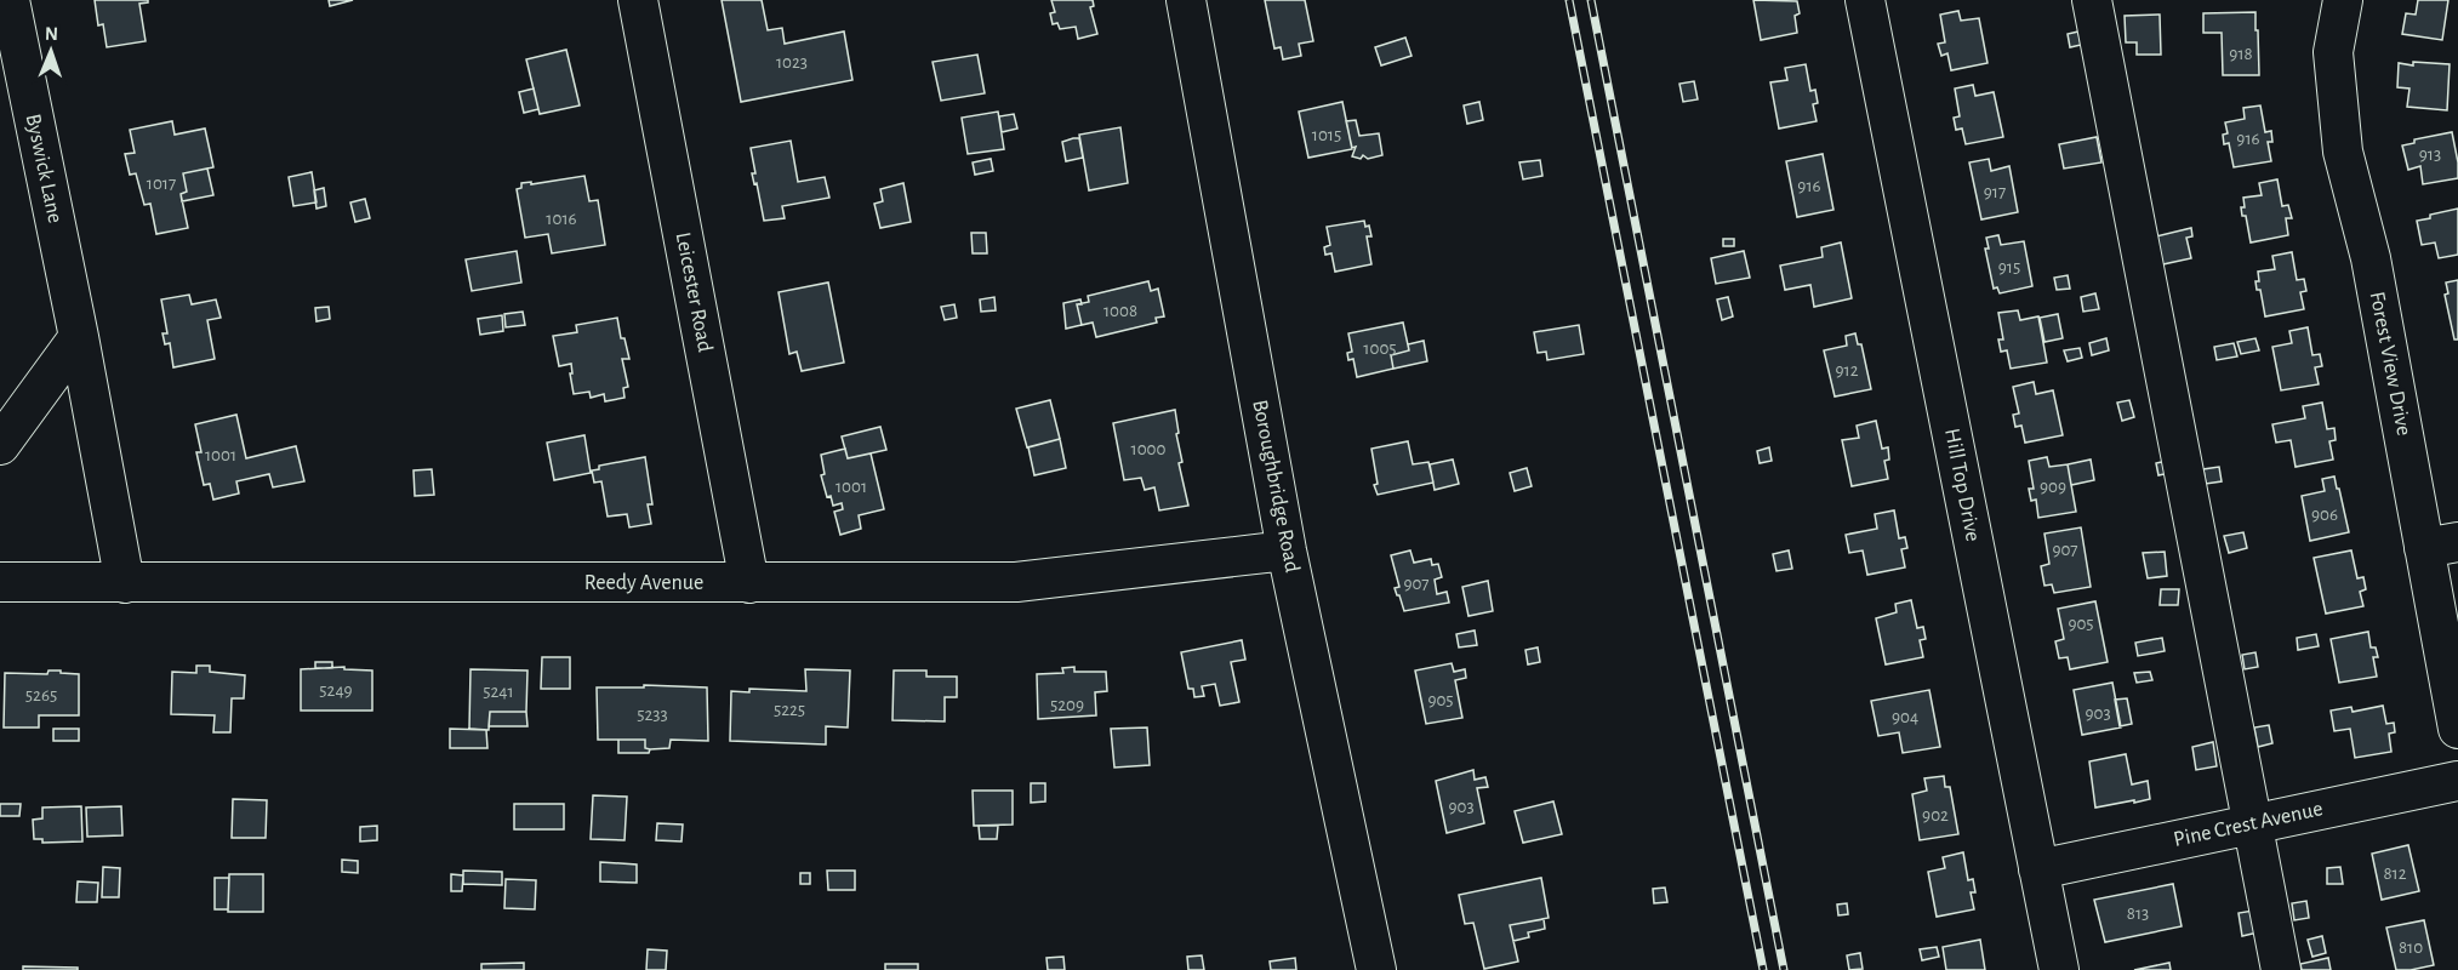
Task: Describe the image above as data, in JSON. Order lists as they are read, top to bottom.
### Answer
{
  "streets": {
    "street": [
      "Byswick Lane",
      "Leicester Road",
      "Forest View Drive",
      "Hill Top Drive",
      "Boroughbridge Road",
      "Reedy Avenue",
      "Pine Crest Avenue"
    ]
  },
  "crossings": [
    ["Byswick Lane", "Reedy Avenue"],
    ["Leicester Road", "Reedy Avenue"],
    ["Hill Top Drive", "Pine Crest Avenue"],
    ["Boroughbridge Road", "Reedy Avenue"]
  ],
  "house_numbers": [
    "918",
    "1023",
    "1015",
    "916",
    "913",
    "1017",
    "916",
    "917",
    "1016",
    "915",
    "1008",
    "1005",
    "912",
    "1000",
    "1001",
    "1001",
    "909",
    "906",
    "907",
    "907",
    "905",
    "5249",
    "5241",
    "5265",
    "905",
    "5209",
    "5225",
    "903",
    "5233",
    "904",
    "903",
    "902",
    "812",
    "813",
    "810"
  ],
  "north": "top"
}
